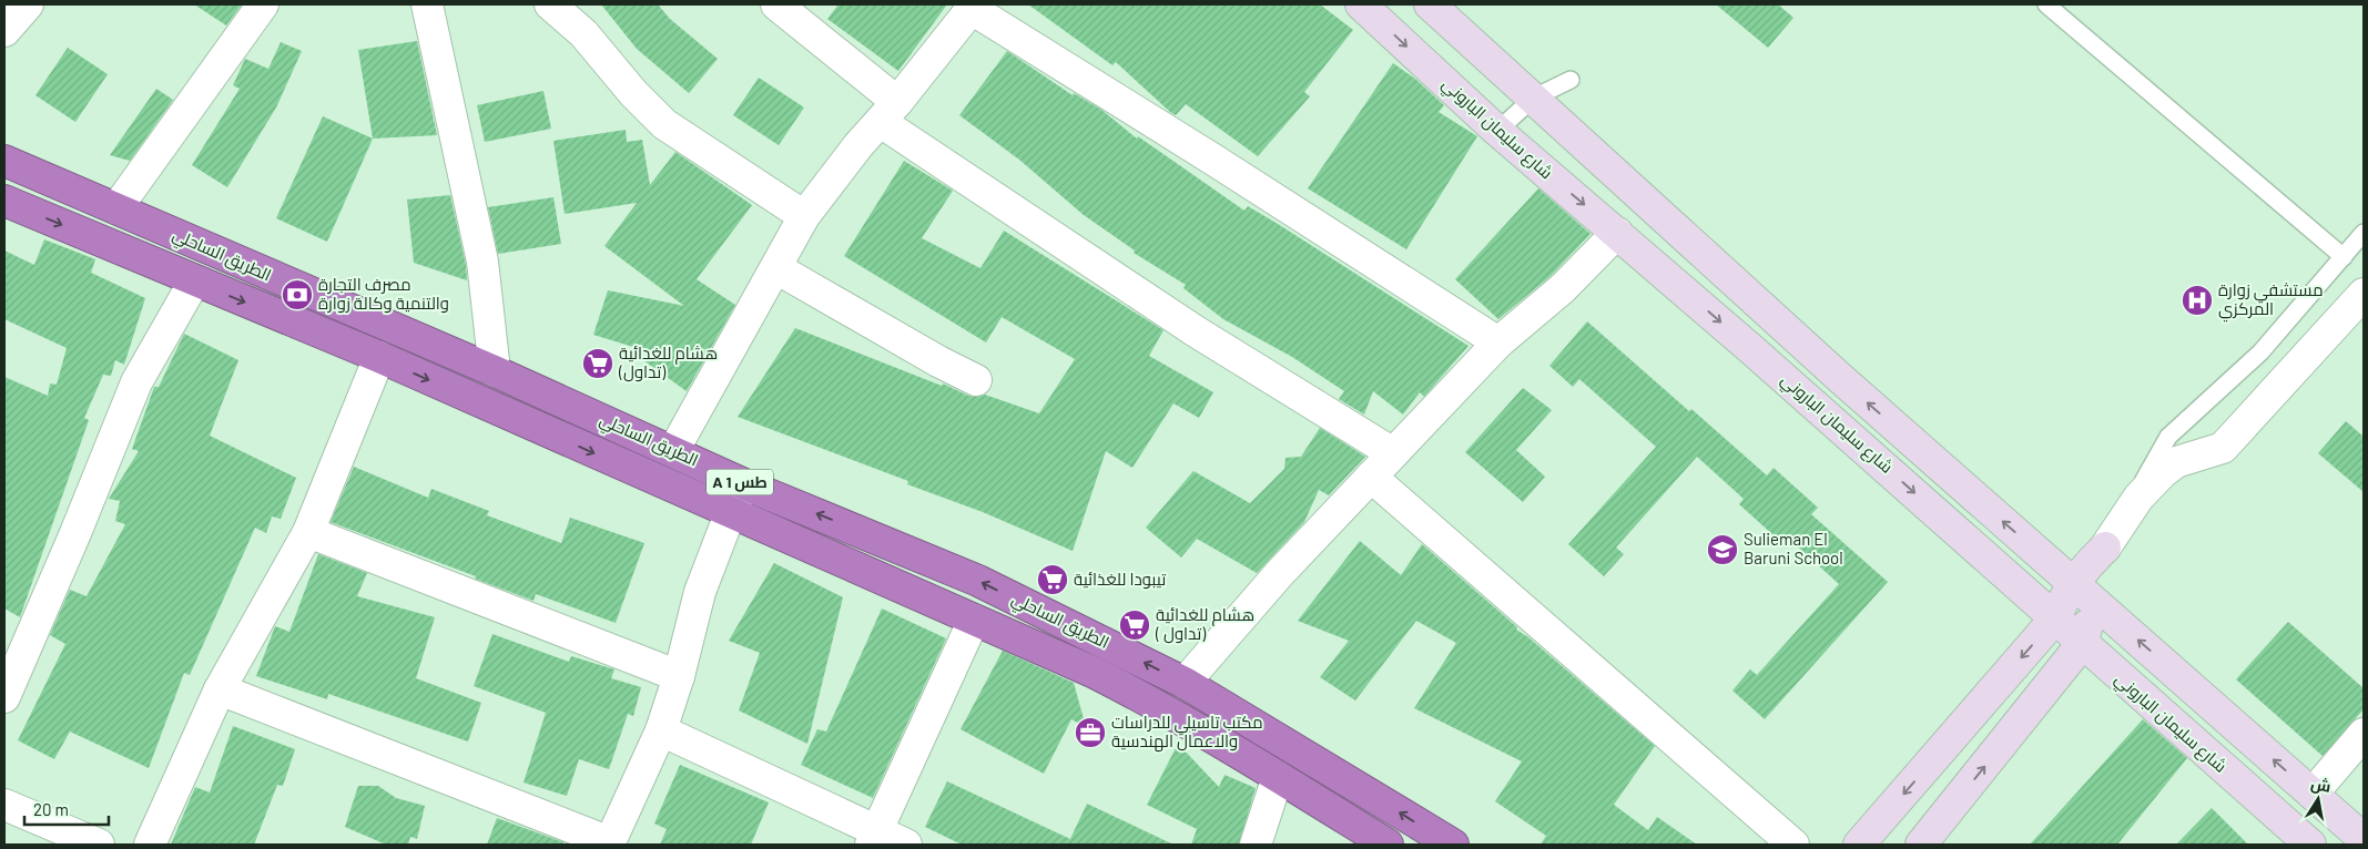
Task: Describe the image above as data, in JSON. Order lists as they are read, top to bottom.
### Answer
{
  "streets": {
    "highway": ["الطريق الساحلي", "A 1 طس"],
    "street": ["شارع سليمان الباروني"]
  },
  "places": {
    "bank": ["مصرف التجارة والتنمية وكالة زوارة"],
    "hospital": ["مستشفي زوارة المركزي"],
    "supermarket": ["هشام للغدائية (تداول)", "تيبودا للغذائية", "هشام للغدائية ( تداول)"],
    "school or university": ["Sulieman El Baruni School"],
    "office": ["مكتب تاسيلي للدراسات والاعمال الهندسية"]
  },
  "scale_bar": "20 m",
  "north": "top"
}
